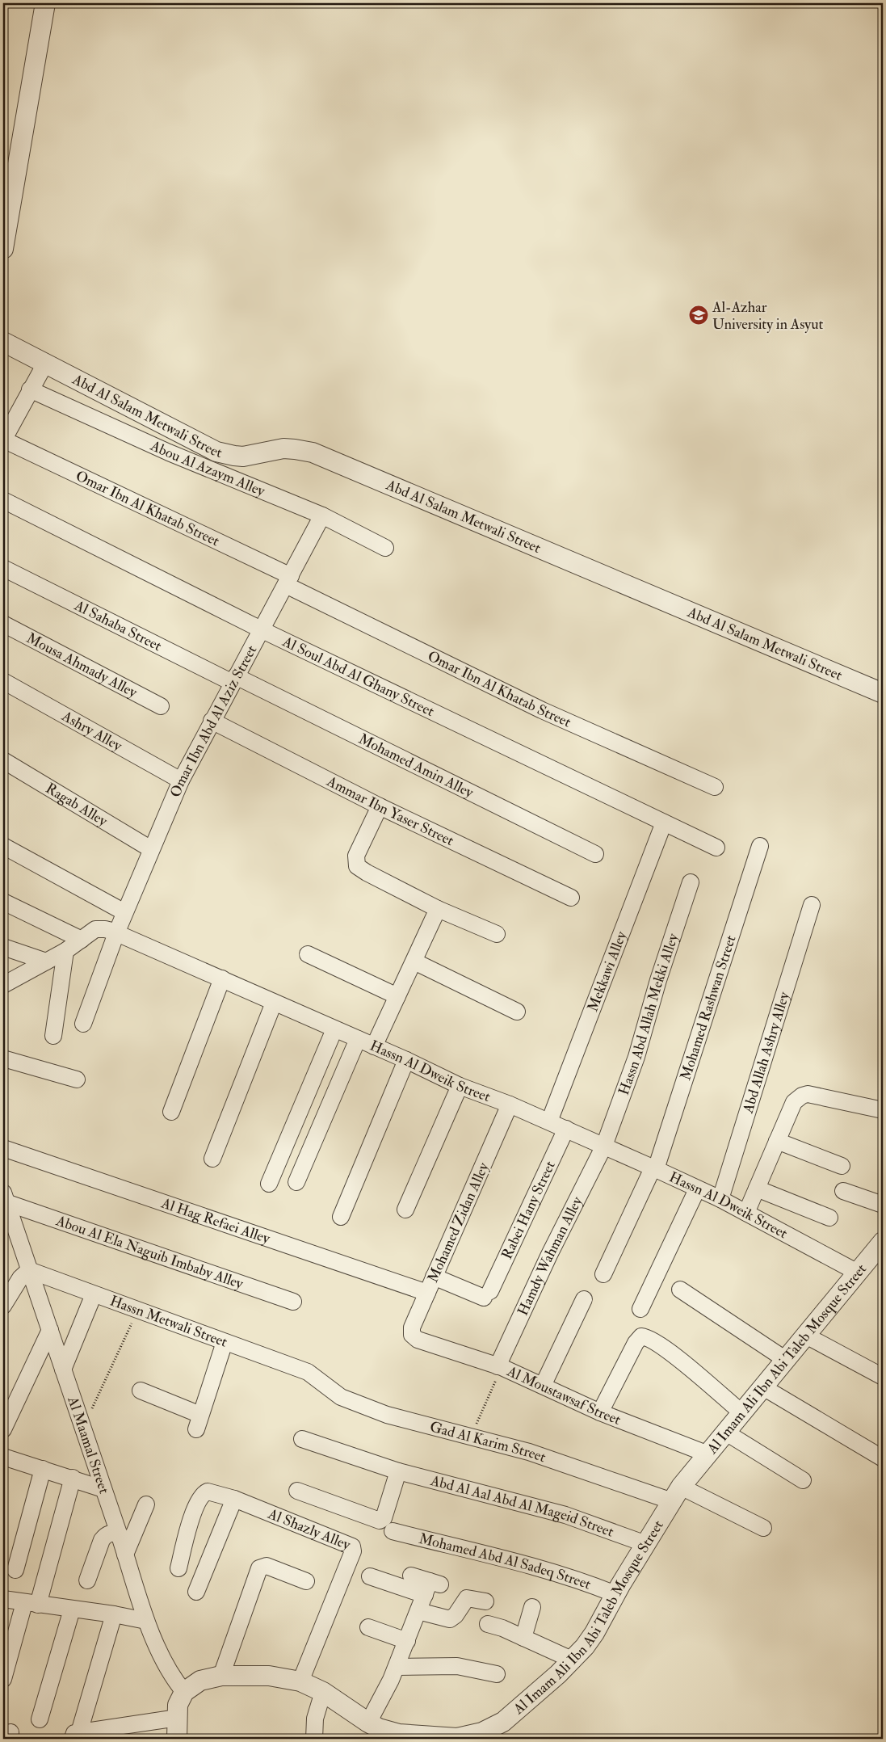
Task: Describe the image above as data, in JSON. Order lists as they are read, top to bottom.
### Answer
{
  "streets": {
    "street": [
      "Abd Al Salam Metwali Street",
      "Abou Al Azaym Alley",
      "Omar Ibn Al Khatab Street",
      "Al Sahaba Street",
      "Mousa Ahmady Alley",
      "Al Soul Abd Al Ghany Street",
      "Omar Ibn Abd Al Aziz Street",
      "Ashry Alley",
      "Mohamed Amin Alley",
      "Ragab Alley",
      "Ammar Ibn Yaser Street",
      "Mekkawi Alley",
      "Mohamed Rashwan Street",
      "Hassn Abd Allah Mekki Alley",
      "Abd Allah Ashry Alley",
      "Hassn Al Dweik Street",
      "Rabei Hany Street",
      "Al Hag Refaei Alley",
      "Mohamed Zidan Alley",
      "Abou Al Ela Naguib Imbaby Alley",
      "Hamdy Wahman Alley",
      "Hassn Metwali Street",
      "Al Imam Ali Ibn Abi Taleb Mosque Street",
      "Al Moustawsaf Street",
      "Gad Al Karim Street",
      "Al Maamal Street",
      "Abd Al Aal Abd Al Mageid Street",
      "Al Shazly Alley",
      "Mohamed Abd Al Sadeq Street"
    ]
  },
  "crossings": [
    ["Abou Al Azaym Alley", "Omar Ibn Abd Al Aziz Street"],
    ["Omar Ibn Al Khatab Street", "Omar Ibn Abd Al Aziz Street"],
    ["Al Sahaba Street", "Omar Ibn Abd Al Aziz Street"],
    ["Al Sahaba Street", "Mohamed Amin Alley"],
    ["Al Soul Abd Al Ghany Street", "Omar Ibn Abd Al Aziz Street"],
    ["Al Soul Abd Al Ghany Street", "Mekkawi Alley"],
    ["Omar Ibn Abd Al Aziz Street", "Ashry Alley"],
    ["Omar Ibn Abd Al Aziz Street", "Mohamed Amin Alley"],
    ["Omar Ibn Abd Al Aziz Street", "Ragab Alley"],
    ["Omar Ibn Abd Al Aziz Street", "Ammar Ibn Yaser Street"],
    ["Omar Ibn Abd Al Aziz Street", "Hassn Al Dweik Street"],
    ["Mekkawi Alley", "Hassn Al Dweik Street"],
    ["Mohamed Rashwan Street", "Hassn Al Dweik Street"],
    ["Hassn Abd Allah Mekki Alley", "Hassn Al Dweik Street"],
    ["Hassn Abd Allah Mekki Alley", "Hamdy Wahman Alley"],
    ["Abd Allah Ashry Alley", "Hassn Al Dweik Street"],
    ["Hassn Al Dweik Street", "Rabei Hany Street"],
    ["Hassn Al Dweik Street", "Mohamed Zidan Alley"],
    ["Hassn Al Dweik Street", "Hamdy Wahman Alley"],
    ["Hassn Al Dweik Street", "Al Imam Ali Ibn Abi Taleb Mosque Street"],
    ["Rabei Hany Street", "Mohamed Zidan Alley"],
    ["Al Hag Refaei Alley", "Mohamed Zidan Alley"],
    ["Mohamed Zidan Alley", "Al Moustawsaf Street"],
    ["Abou Al Ela Naguib Imbaby Alley", "Al Maamal Street"],
    ["Hamdy Wahman Alley", "Al Moustawsaf Street"],
    ["Hassn Metwali Street", "Gad Al Karim Street"],
    ["Hassn Metwali Street", "Al Maamal Street"],
    ["Al Imam Ali Ibn Abi Taleb Mosque Street", "Al Moustawsaf Street"],
    ["Al Imam Ali Ibn Abi Taleb Mosque Street", "Gad Al Karim Street"],
    ["Al Imam Ali Ibn Abi Taleb Mosque Street", "Al Maamal Street"],
    ["Al Imam Ali Ibn Abi Taleb Mosque Street", "Abd Al Aal Abd Al Mageid Street"],
    ["Al Imam Ali Ibn Abi Taleb Mosque Street", "Al Shazly Alley"],
    ["Al Imam Ali Ibn Abi Taleb Mosque Street", "Mohamed Abd Al Sadeq Street"]
  ],
  "places": {
    "school or university": ["Al-Azhar University in Asyut"]
  }
}
